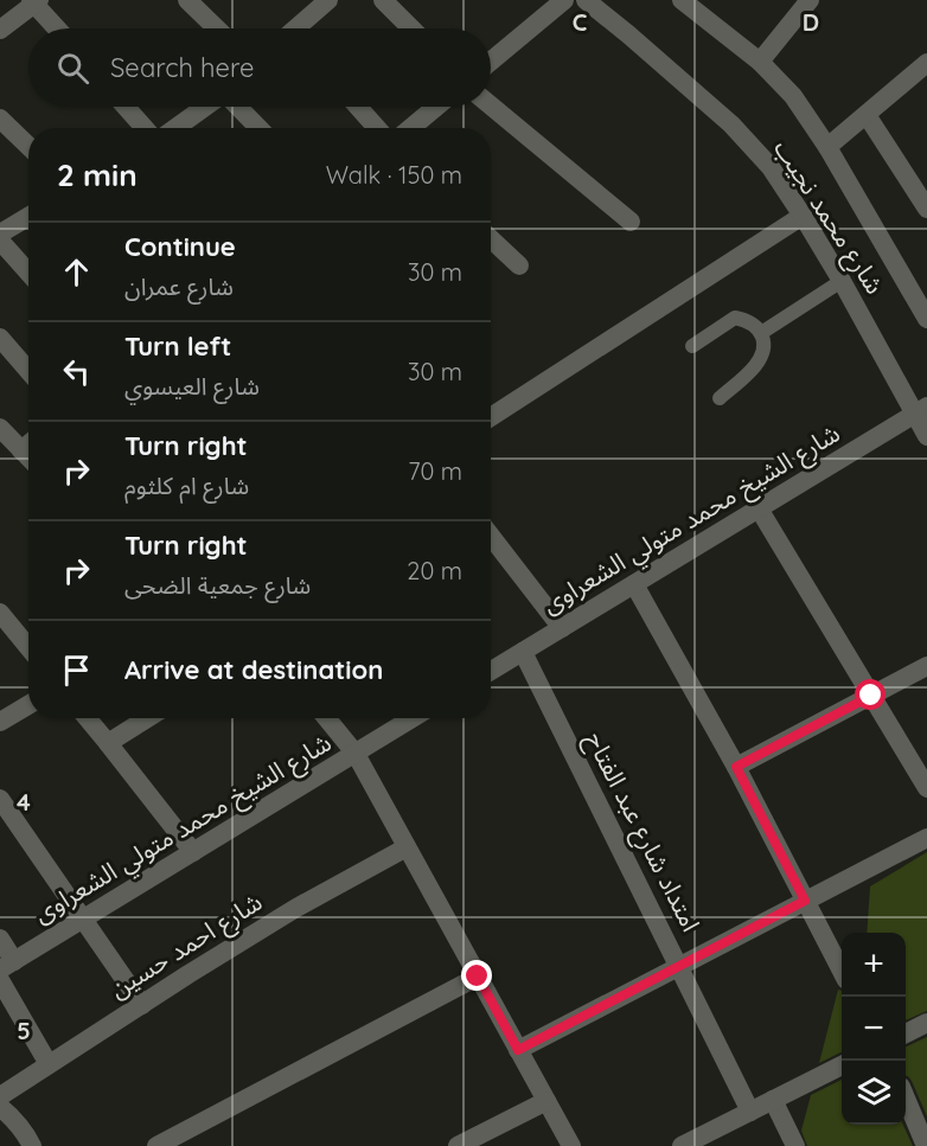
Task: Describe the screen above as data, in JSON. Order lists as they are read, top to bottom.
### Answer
{
  "streets": {
    "street": [
      "شارع محمد نجيب",
      "شارع الشيخ محمد متولي الشعراوى",
      "امتداد شارع عبد الفتاح",
      "شارع احمد حسين"
    ]
  },
  "crossings": [
    ["شارع محمد نجيب", "شارع الشيخ محمد متولي الشعراوى"],
    ["شارع الشيخ محمد متولي الشعراوى", "امتداد شارع عبد الفتاح"]
  ],
  "page": {
    "search": "Search here",
    "heading": ["2 min", "Walk · 150 m"],
    "list": [
      ["Continue", "شارع عمران", "30 m"],
      ["Turn left", "شارع العيسوي", "30 m"],
      ["Turn right", "شارع ام كلثوم", "70 m"],
      ["Turn right", "شارع جمعية الضحى", "20 m"],
      "Arrive at destination"
    ],
    "map_buttons": ["+", "−"]
  },
  "grid": {
    "columns": ["C", "D"],
    "rows": ["4", "5"]
  }
}
